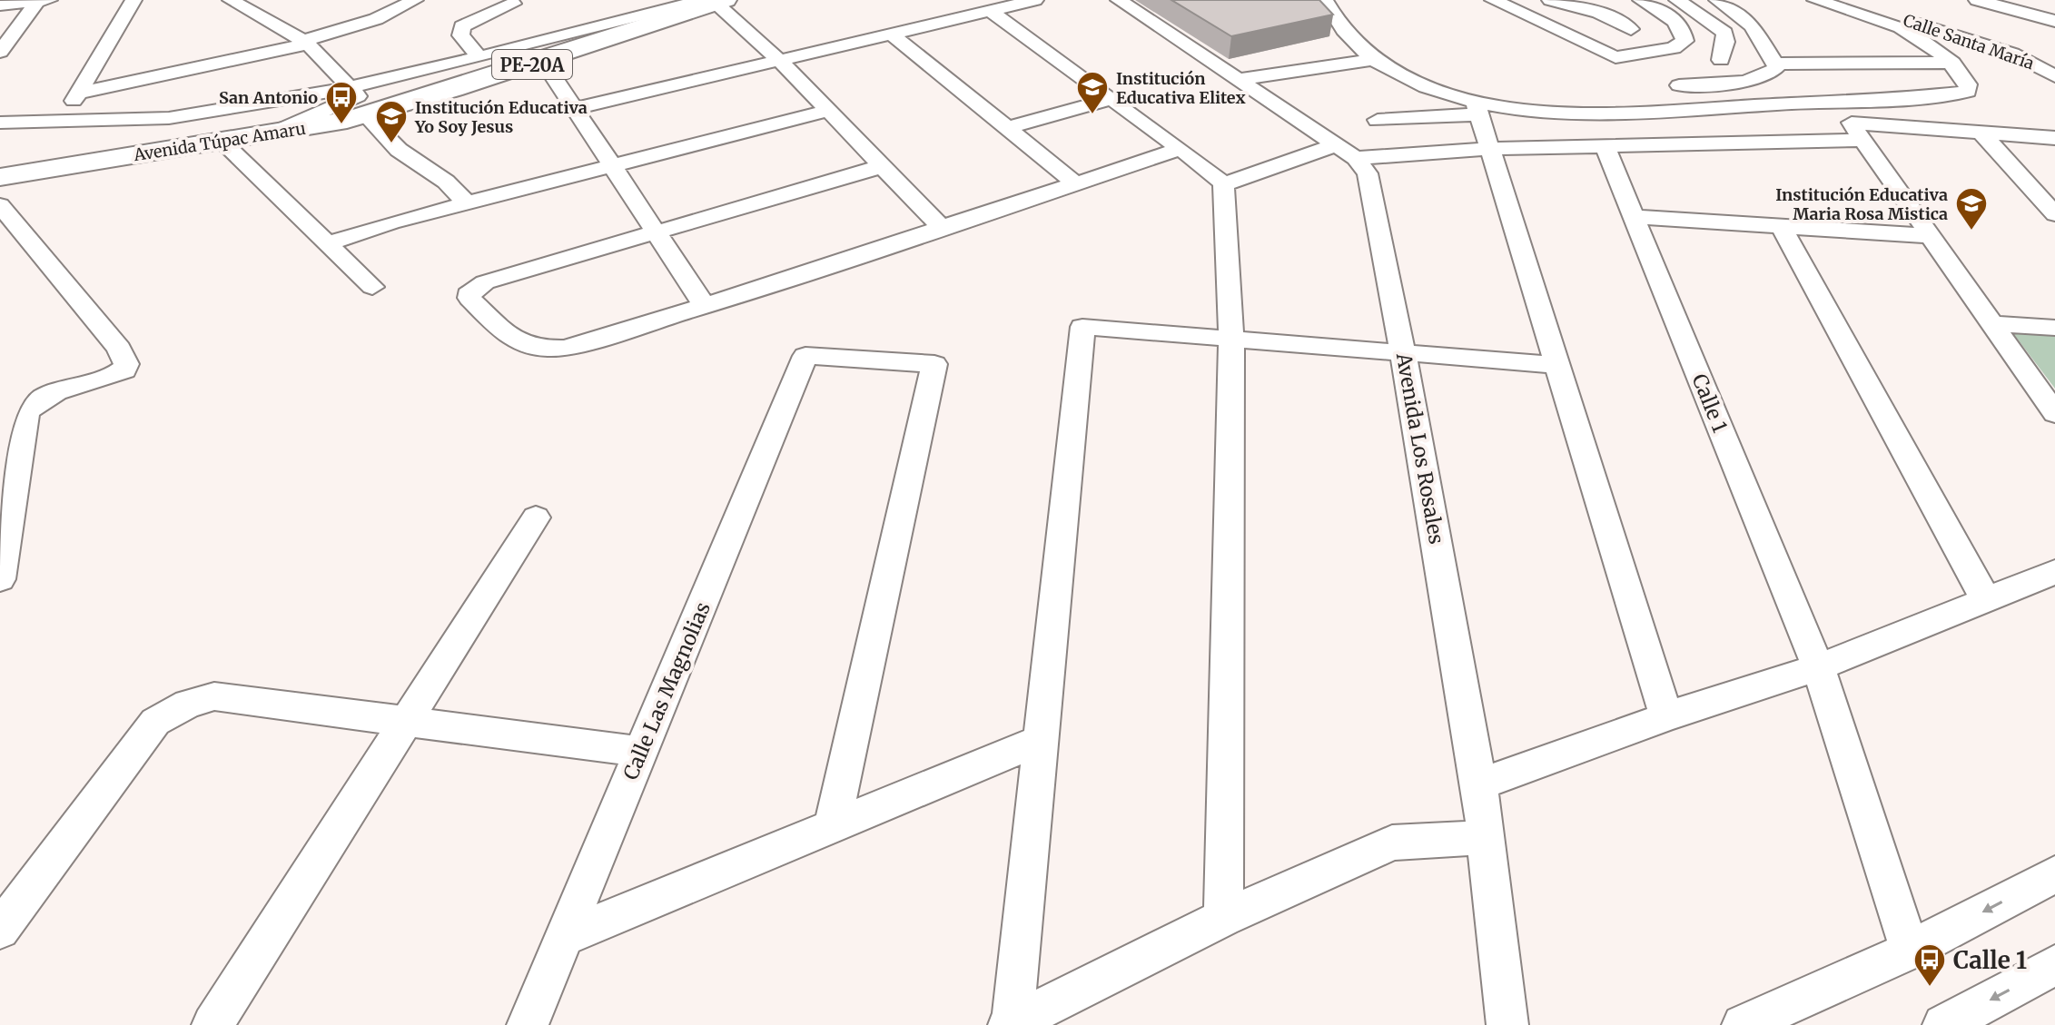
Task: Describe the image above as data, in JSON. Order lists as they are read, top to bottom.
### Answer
{
  "streets": {
    "highway": ["PE-20A", "Avenida Túpac Amaru"],
    "street": [
      "Calle Santa María",
      "Calle 1",
      "Avenida Los Rosales",
      "Calle Las Magnolias"
    ]
  },
  "places": {
    "school or university": ["Institución Educativa Elitex", "Institución Educativa Yo Soy Jesus", "Institución Educativa Maria Rosa Mistica"],
    "bus stop": ["San Antonio", "Calle 1"]
  }
}
